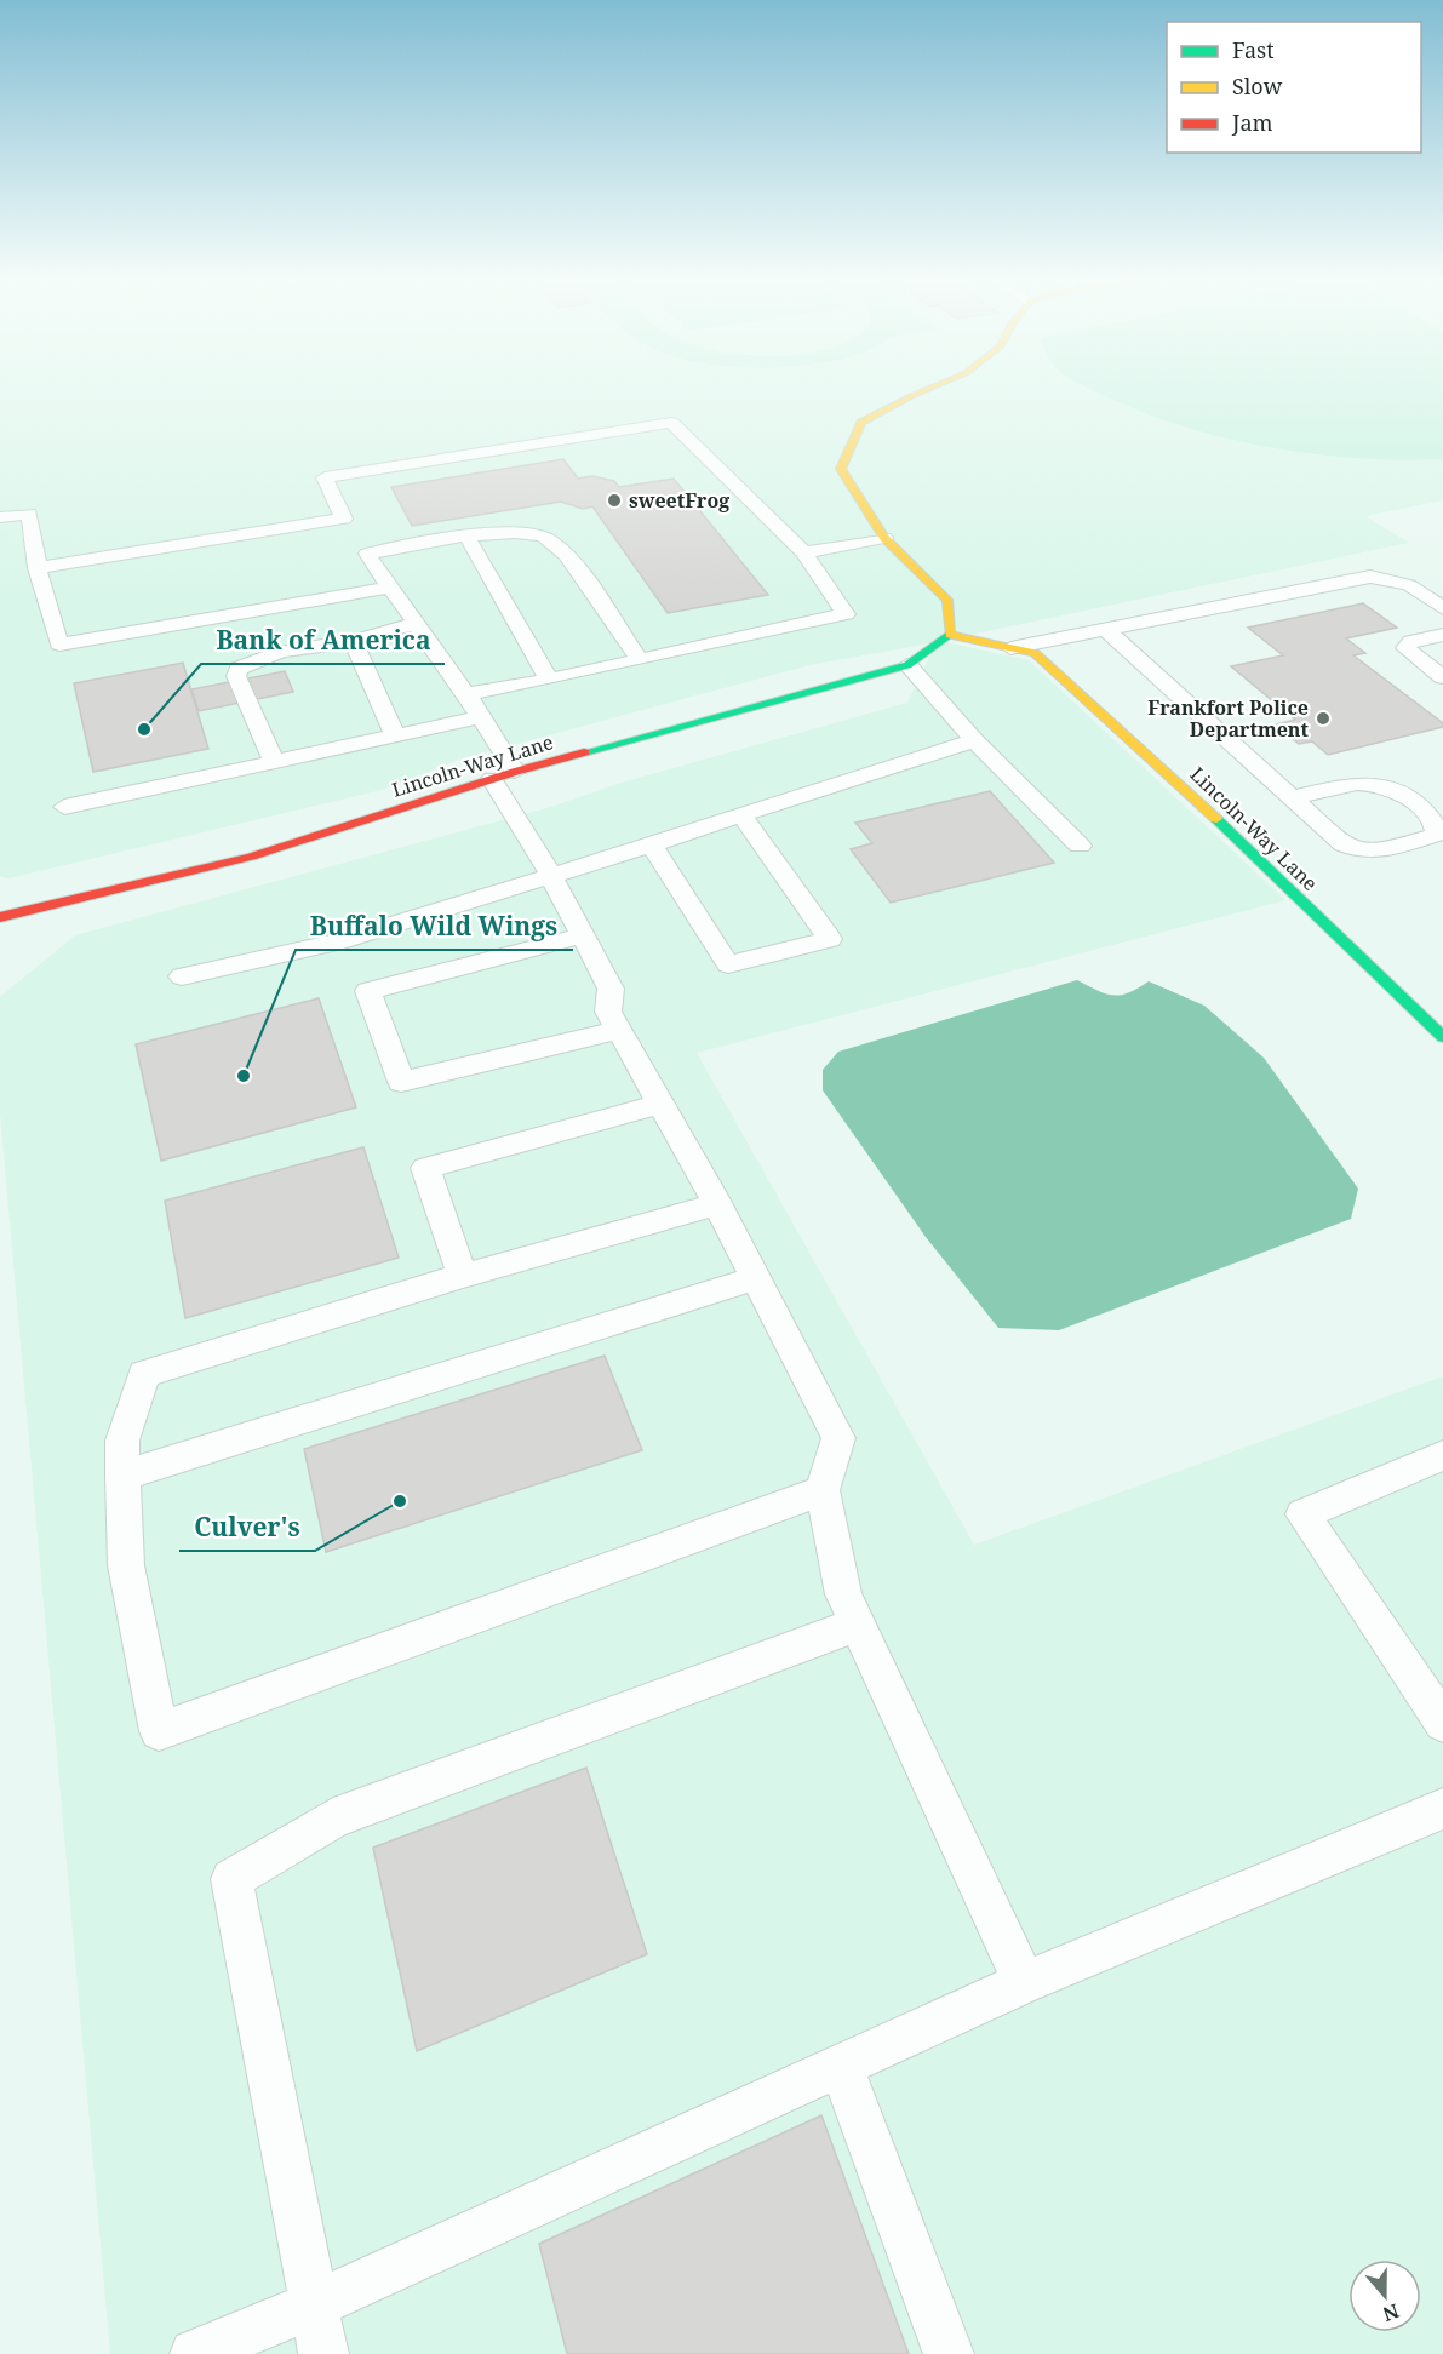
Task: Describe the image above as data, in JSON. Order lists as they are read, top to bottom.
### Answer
{
  "streets": {
    "street": ["Lincoln-Way Lane"]
  },
  "places": [
    "sweetFrog",
    "Frankfort Police Department",
    "Bank of America",
    "Buffalo Wild Wings",
    "Culver's"
  ],
  "legend": ["Fast", "Slow", "Jam"],
  "north": "bottom"
}
